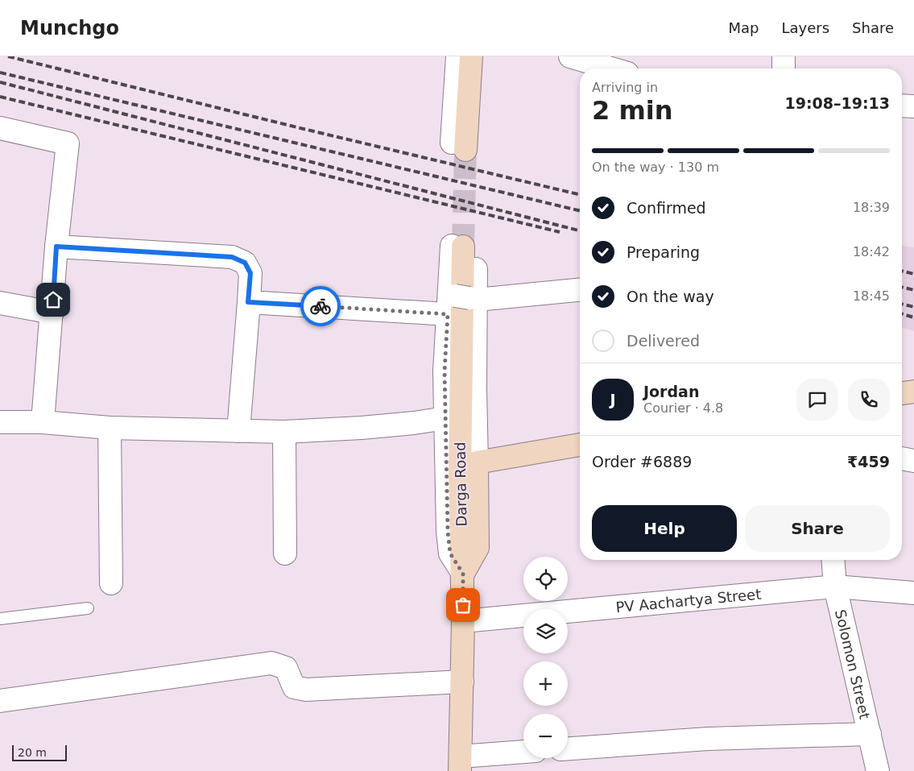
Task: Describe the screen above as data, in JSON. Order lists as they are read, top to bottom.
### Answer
{
  "streets": {
    "street": ["Darga Road", "PV Aachartya Street", "Solomon Street"]
  },
  "crossings": [
    ["Darga Road", "PV Aachartya Street"],
    ["PV Aachartya Street", "Solomon Street"]
  ],
  "scale_bar": "20 m",
  "page": {
    "header": "Munchgo",
    "nav": ["Map", "Layers", "Share"],
    "heading": ["2 min", "Arriving in", "19:08–19:13"],
    "panel": [
      "Jordan",
      "Courier · 4.8",
      "Order #6889",
      "₹459"
    ],
    "bar": "On the way · 130 m",
    "list": [
      ["Confirmed", "18:39"],
      ["Preparing", "18:42"],
      ["On the way", "18:45"],
      "Delivered"
    ],
    "round": "J",
    "buttons": ["Help", "Share"],
    "map_buttons": ["+", "−"],
    "scale": "20 m"
  }
}
